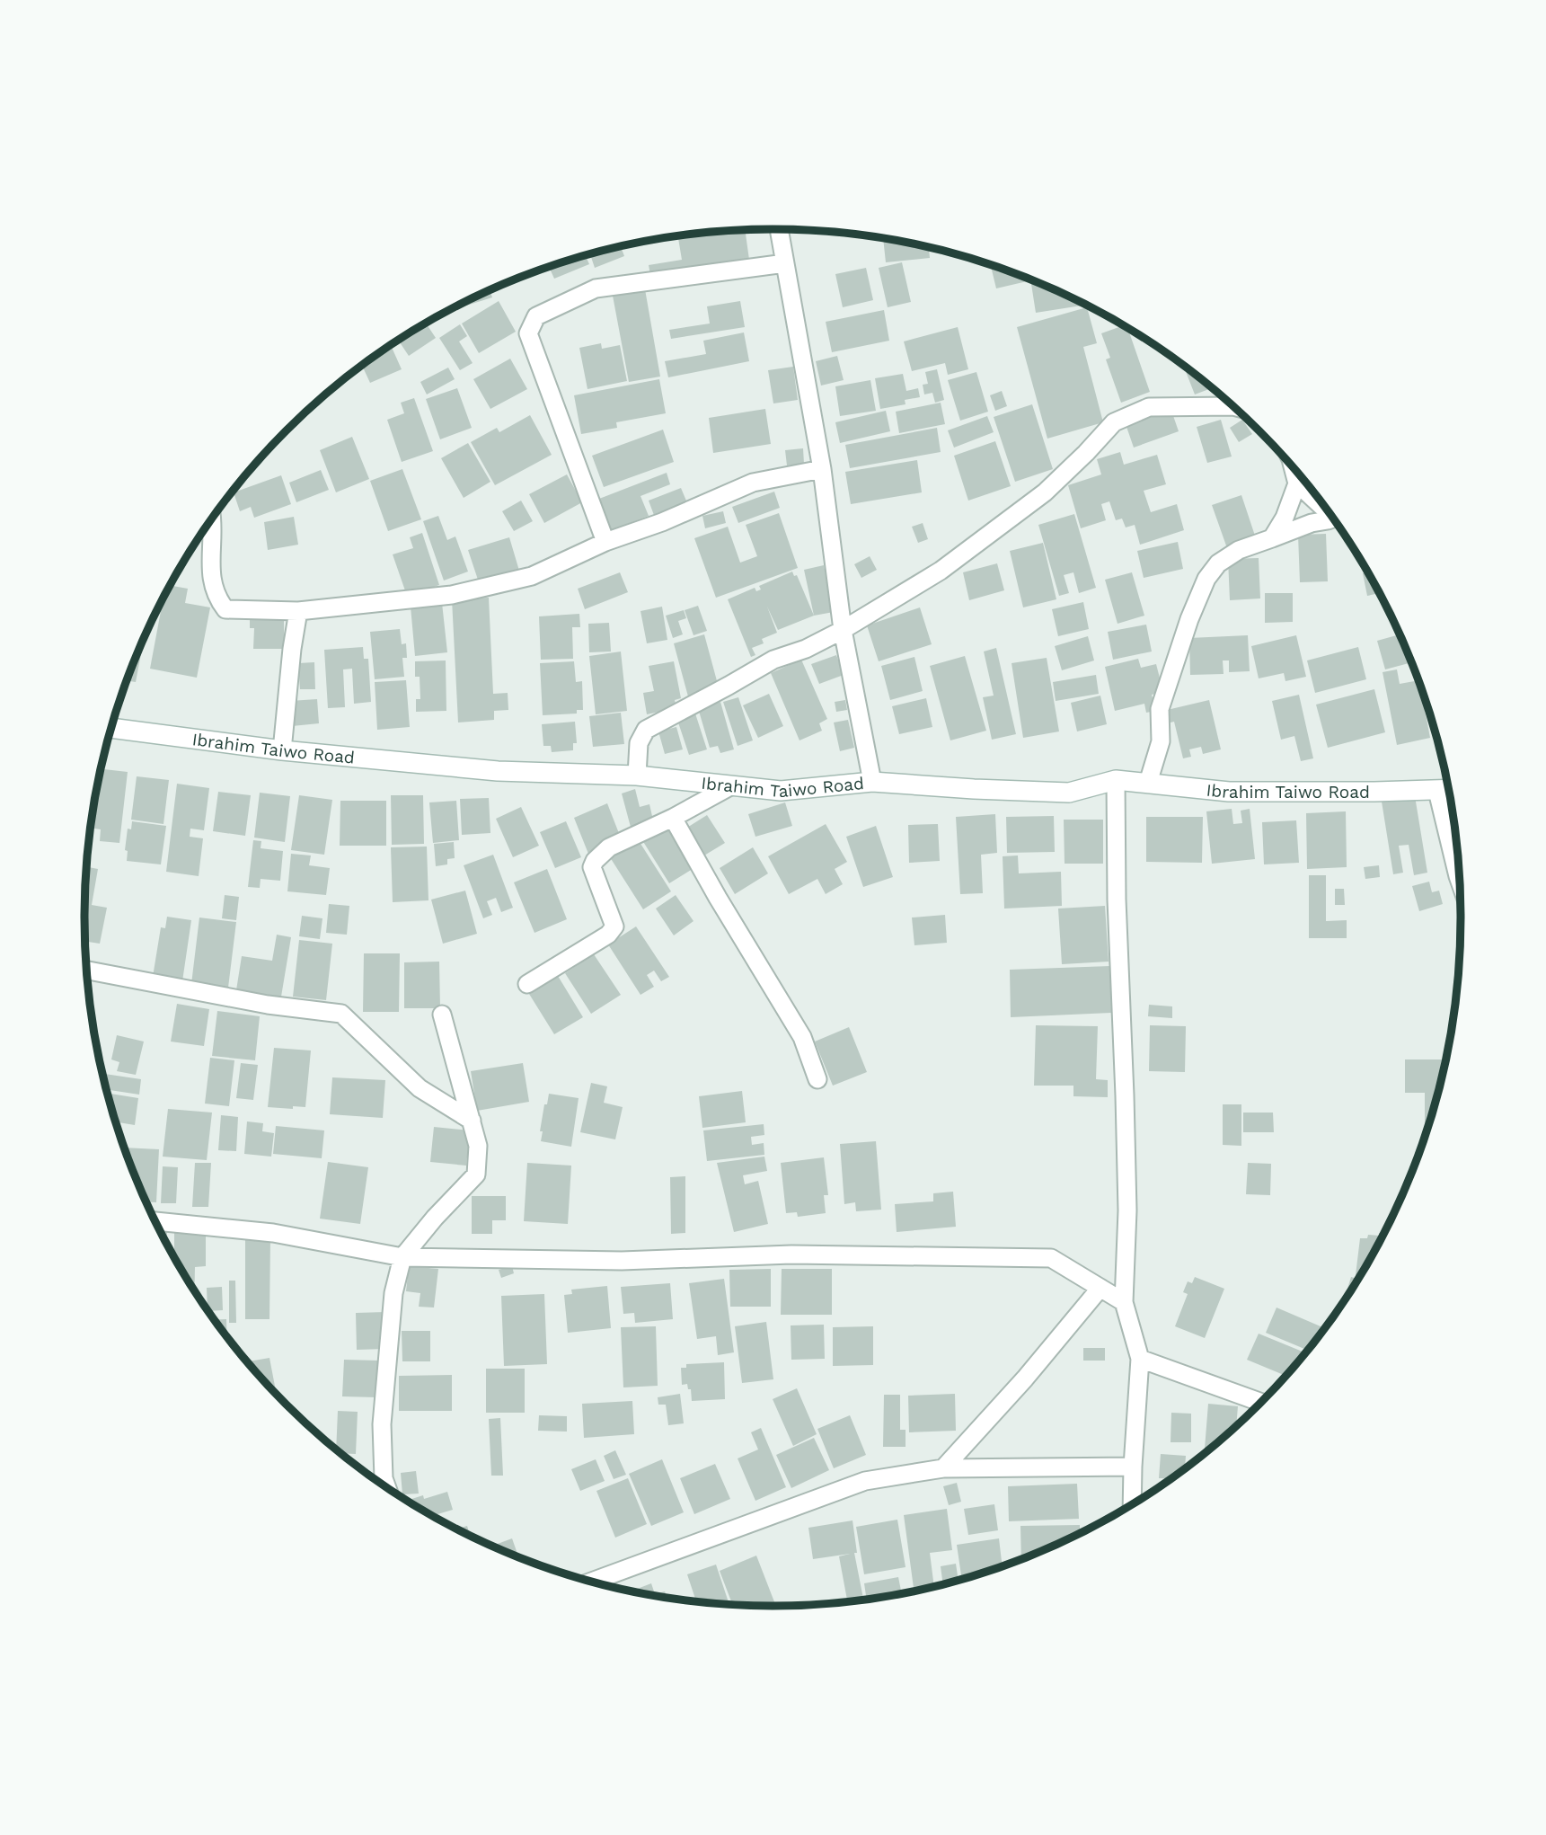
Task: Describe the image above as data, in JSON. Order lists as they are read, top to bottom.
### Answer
{
  "streets": {
    "main road": ["Ibrahim Taiwo Road"]
  }
}
